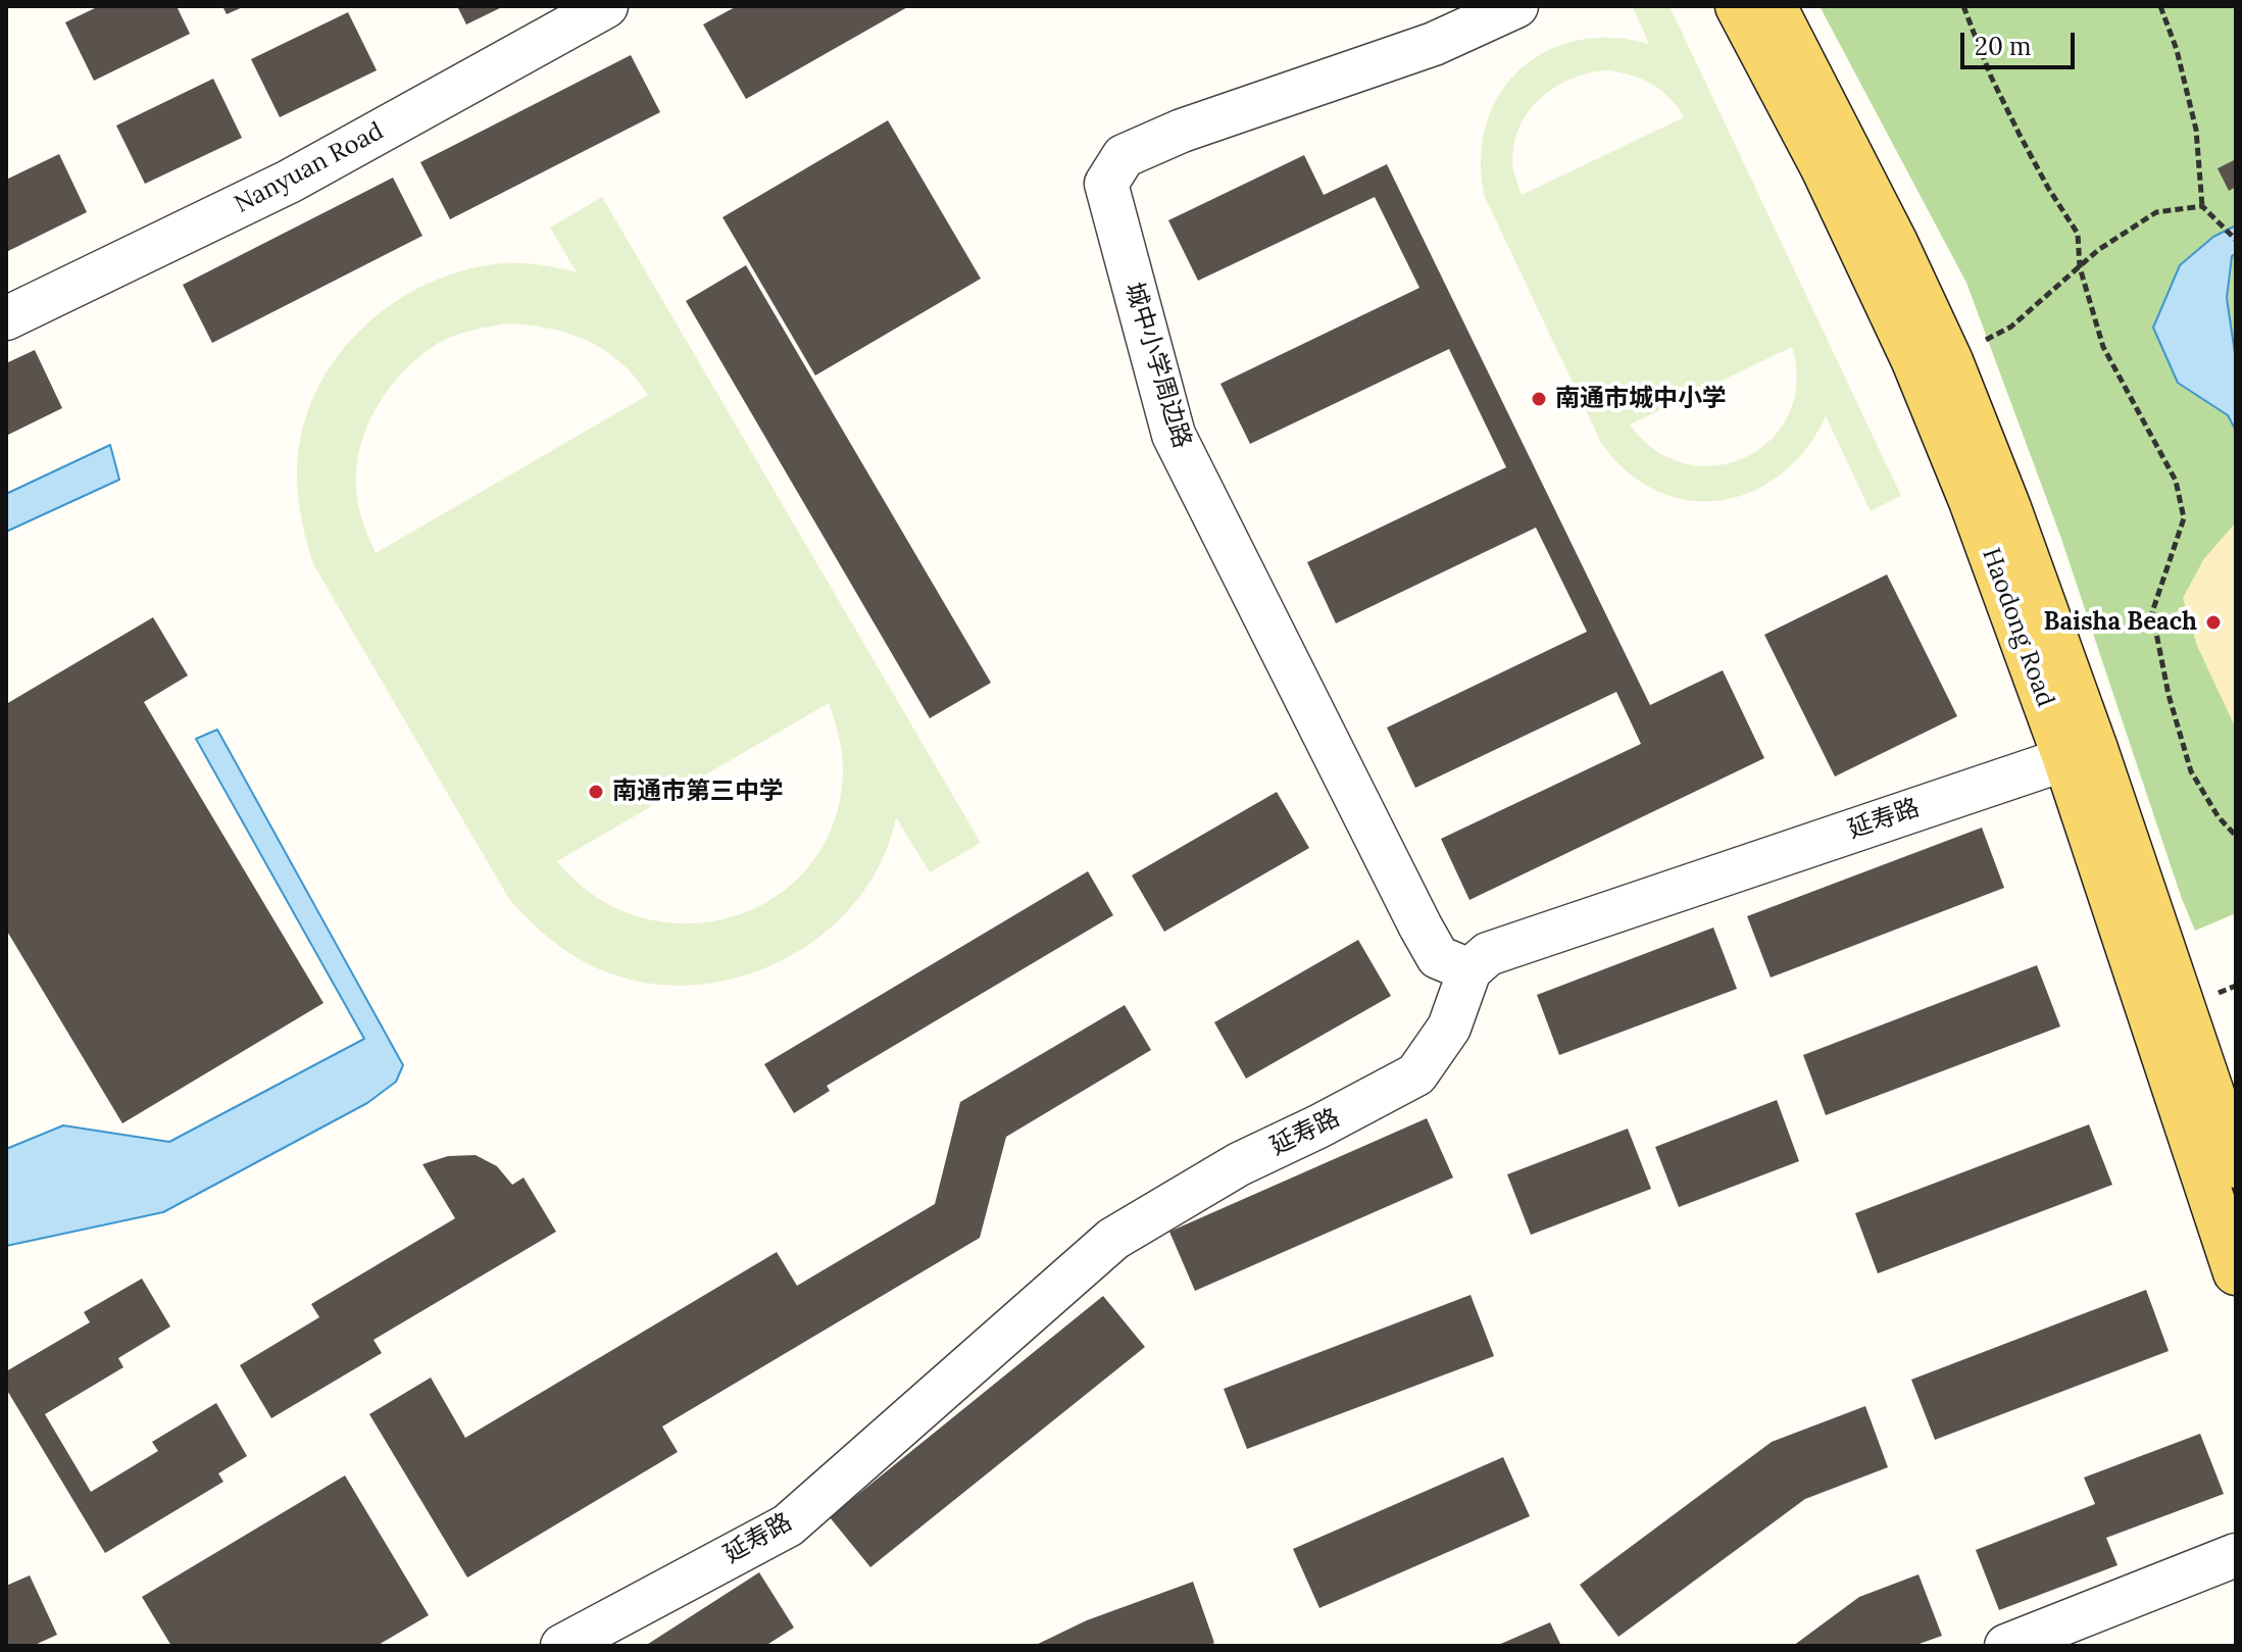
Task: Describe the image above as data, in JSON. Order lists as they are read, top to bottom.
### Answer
{
  "streets": {
    "main road": ["Haodong Road"],
    "street": ["Nanyuan Road", "城中小学周边路", "延寿路"]
  },
  "crossings": [
    ["城中小学周边路", "延寿路"],
    ["Haodong Road", "延寿路"]
  ],
  "places": ["南通市城中小学", "Baisha Beach", "南通市第三中学"],
  "scale_bar": "20 m"
}
